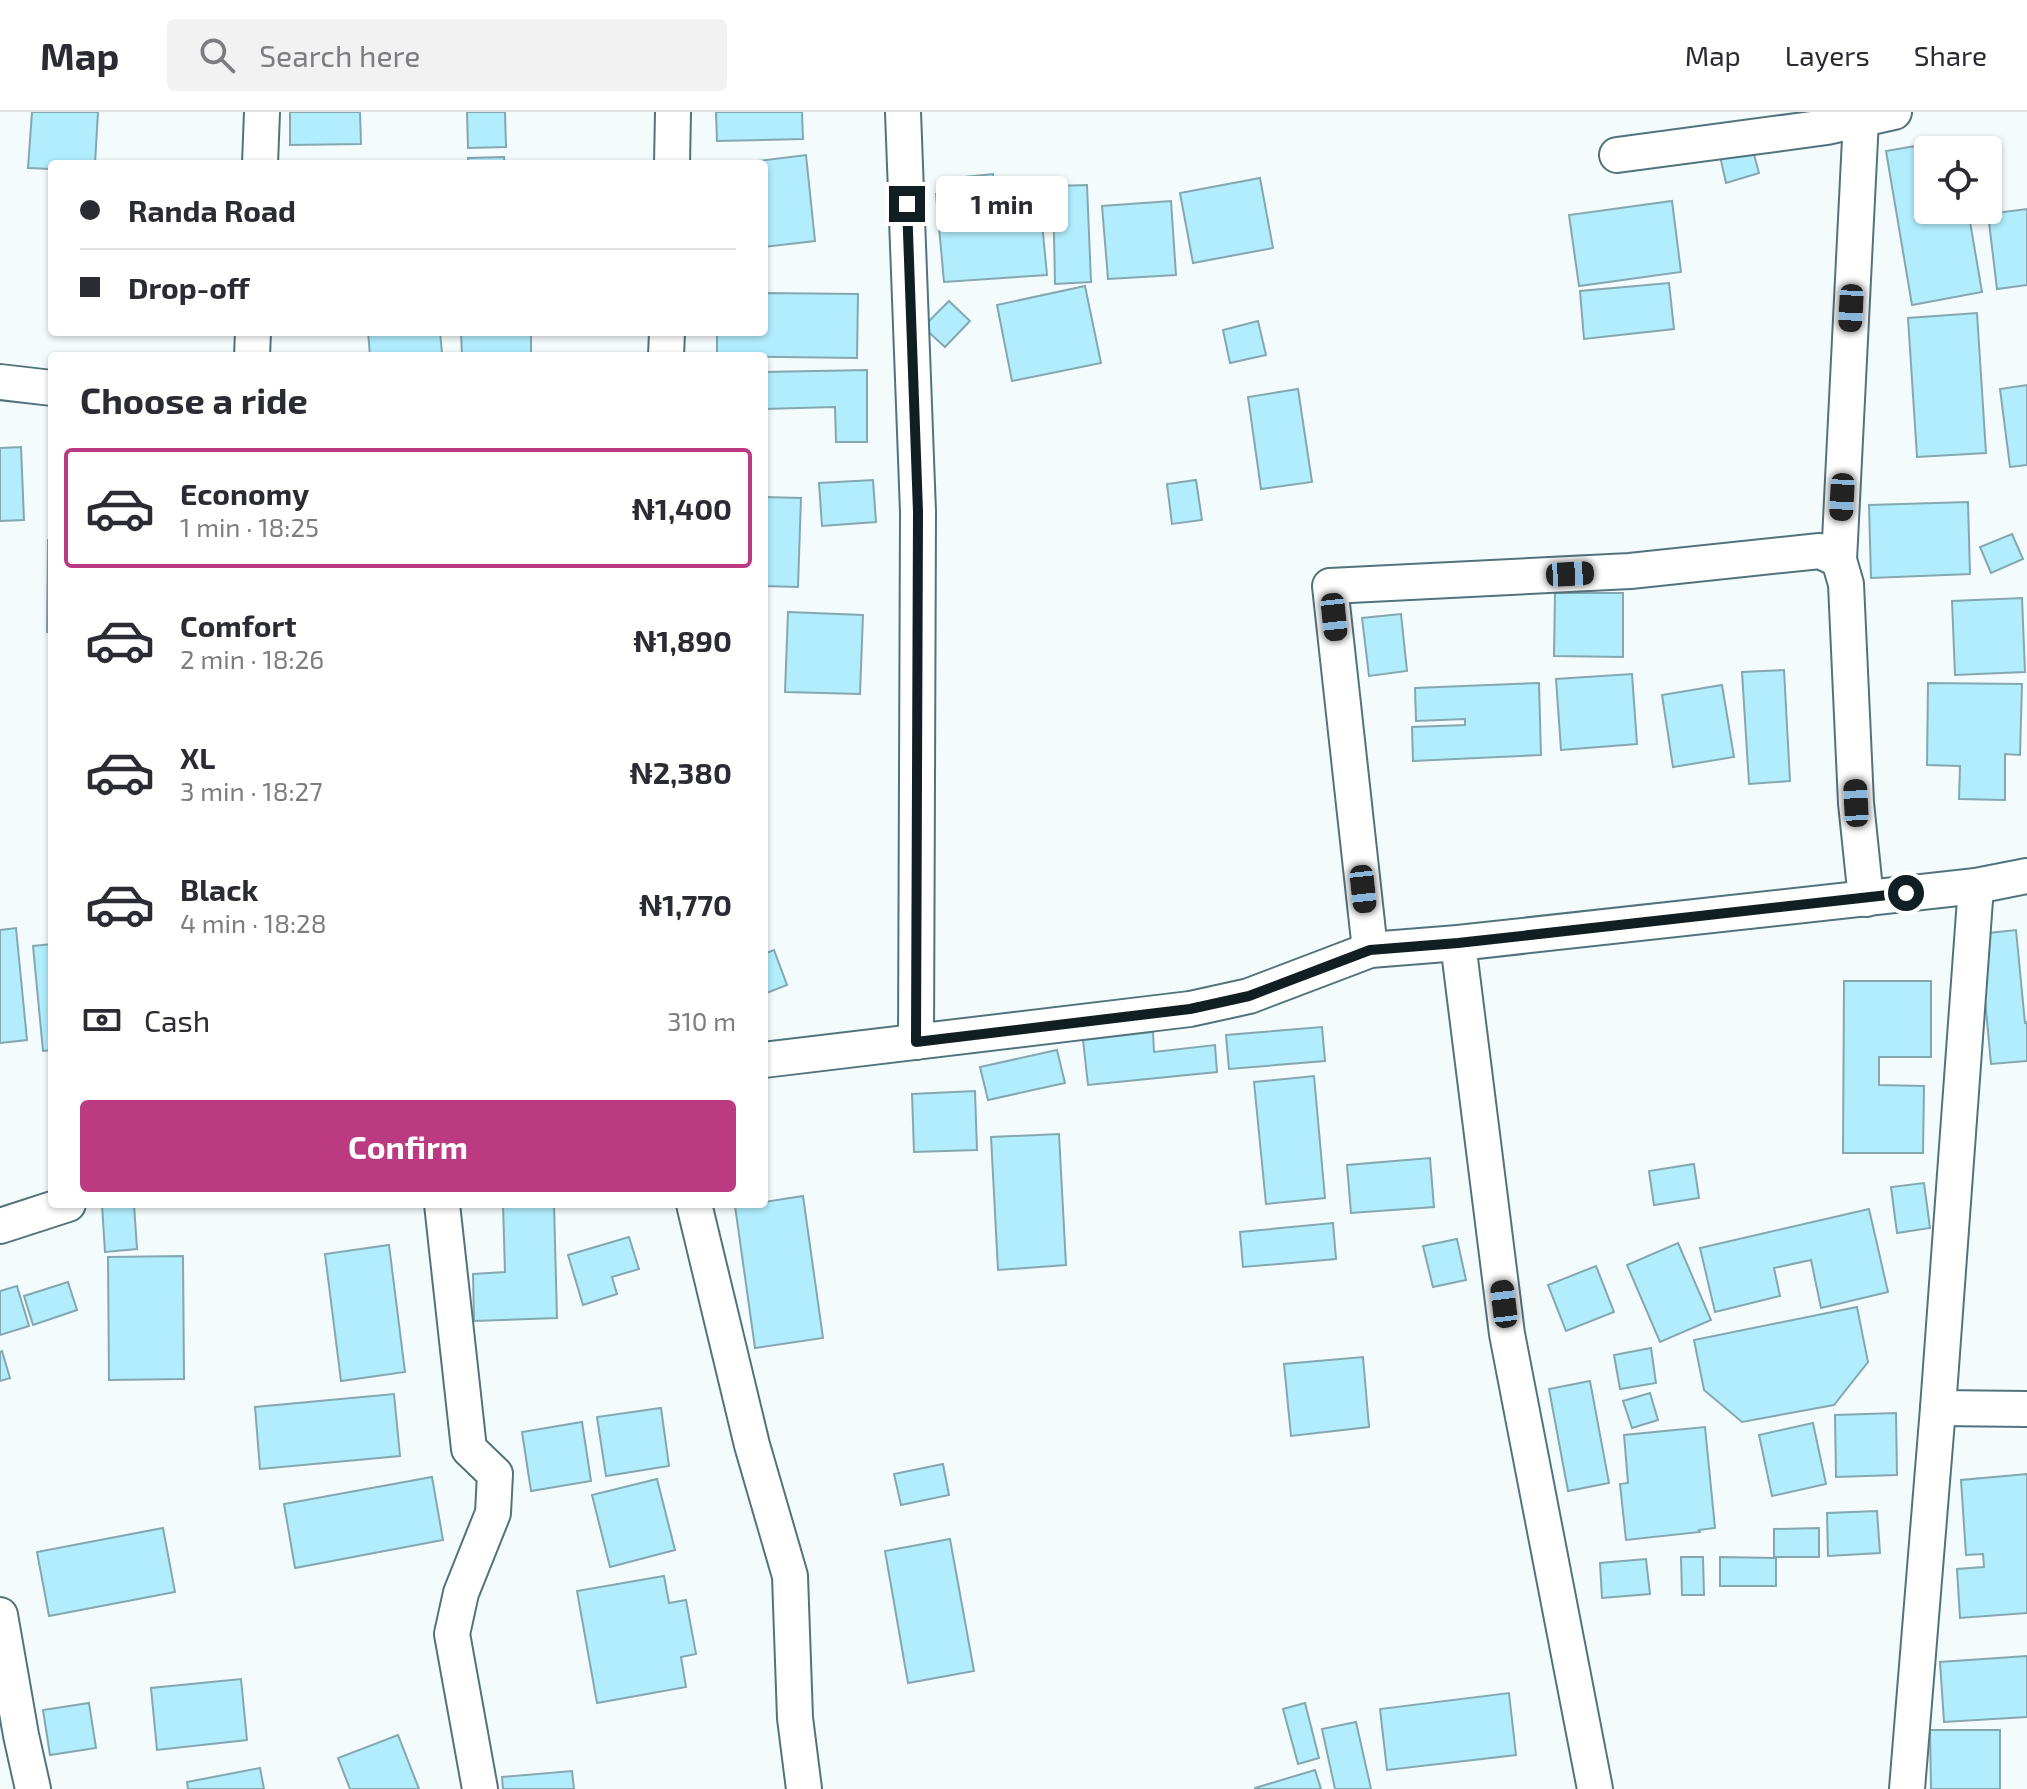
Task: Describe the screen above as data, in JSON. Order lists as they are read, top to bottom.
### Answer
{
  "page": {
    "header": "Map",
    "search": "Search here",
    "nav": ["Map", "Layers", "Share"],
    "banner": ["Randa Road", "Drop-off"],
    "bubble": "1 min",
    "heading": "Choose a ride",
    "list": [
      {
        "name": "Economy",
        "note": "1 min · 18:25",
        "value": "₦1,400"
      },
      {
        "name": "Comfort",
        "note": "2 min · 18:26",
        "value": "₦1,890"
      },
      {
        "name": "XL",
        "note": "3 min · 18:27",
        "value": "₦2,380"
      },
      {
        "name": "Black",
        "note": "4 min · 18:28",
        "value": "₦1,770"
      }
    ],
    "pay": ["Cash", "310 m"],
    "buttons": "Confirm"
  }
}
